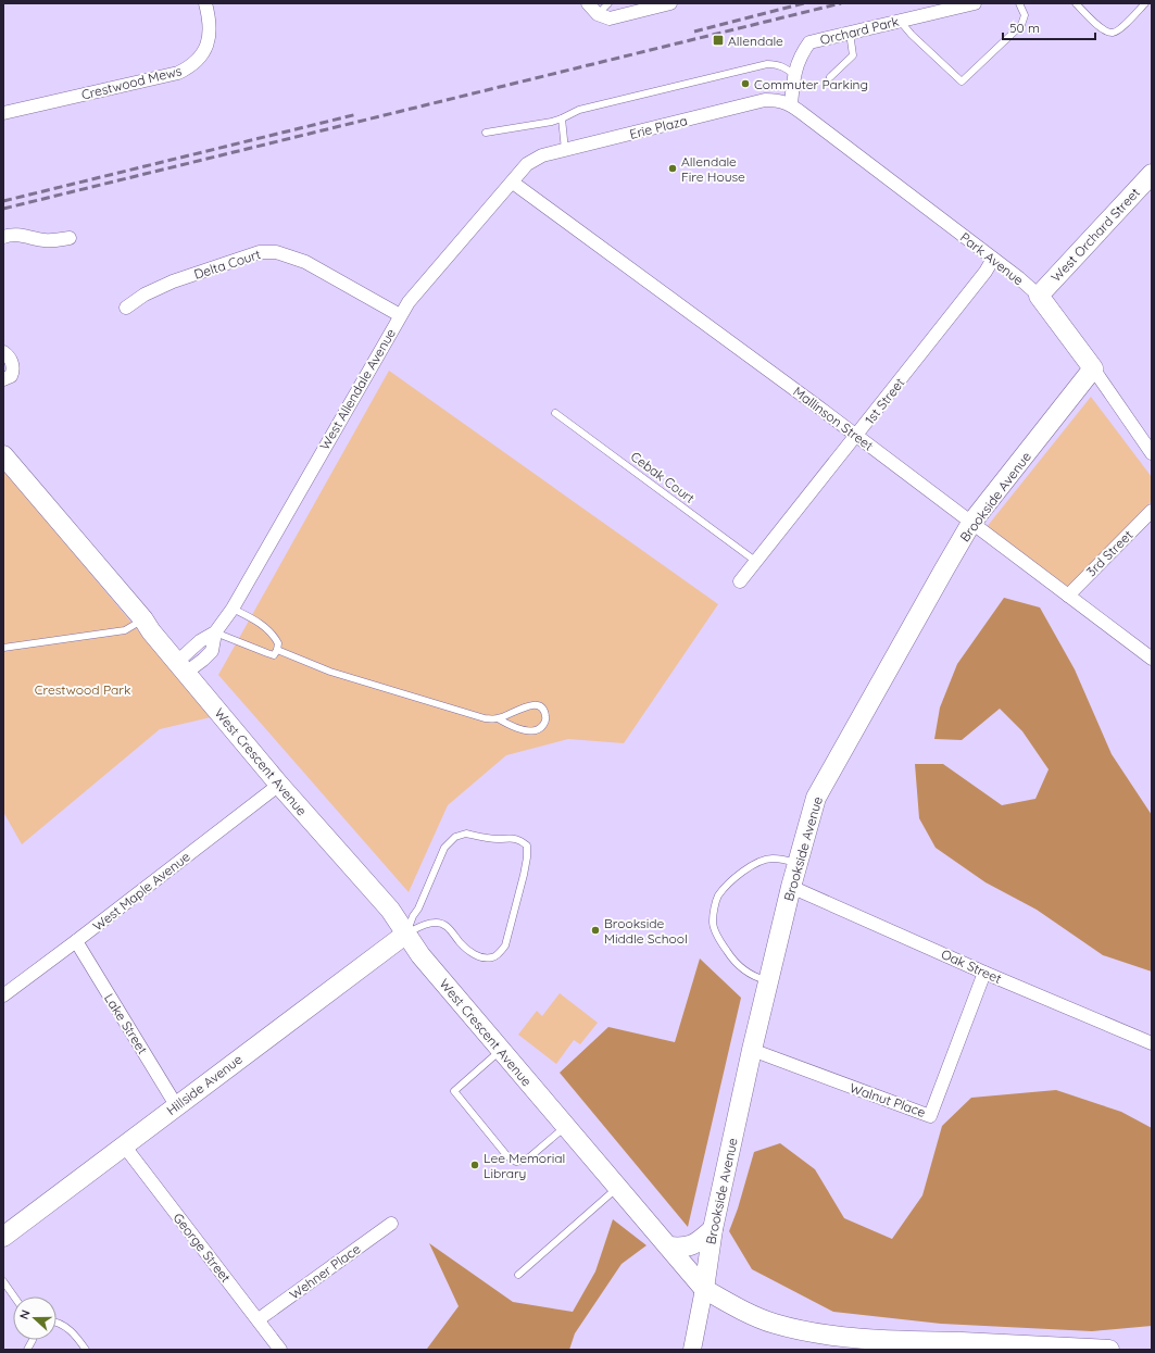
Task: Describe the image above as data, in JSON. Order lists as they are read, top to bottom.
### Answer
{
  "streets": {
    "main road": [
      "West Orchard Street",
      "Park Avenue",
      "Brookside Avenue",
      "West Crescent Avenue",
      "Hillside Avenue"
    ],
    "street": [
      "Orchard Park",
      "Crestwood Mews",
      "Erie Plaza",
      "Delta Court",
      "West Allendale Avenue",
      "1st Street",
      "Mallinson Street",
      "3rd Street",
      "West Maple Avenue",
      "Oak Street",
      "Lake Street",
      "Walnut Place",
      "George Street",
      "Wehner Place"
    ],
    "lane": ["Cebak Court"]
  },
  "crossings": [
    ["Orchard Park", "Erie Plaza"],
    ["Orchard Park", "Park Avenue"],
    ["Erie Plaza", "Park Avenue"],
    ["Erie Plaza", "West Allendale Avenue"],
    ["West Orchard Street", "Park Avenue"],
    ["Park Avenue", "1st Street"],
    ["Park Avenue", "Brookside Avenue"],
    ["Delta Court", "West Allendale Avenue"],
    ["West Allendale Avenue", "Mallinson Street"],
    ["West Allendale Avenue", "West Crescent Avenue"],
    ["1st Street", "Mallinson Street"],
    ["1st Street", "Cebak Court"],
    ["Mallinson Street", "Brookside Avenue"],
    ["Mallinson Street", "3rd Street"],
    ["Brookside Avenue", "West Crescent Avenue"],
    ["Brookside Avenue", "Oak Street"],
    ["Brookside Avenue", "Walnut Place"],
    ["West Crescent Avenue", "West Maple Avenue"],
    ["West Crescent Avenue", "Hillside Avenue"],
    ["West Maple Avenue", "Lake Street"],
    ["Oak Street", "Walnut Place"],
    ["Lake Street", "Hillside Avenue"],
    ["Hillside Avenue", "George Street"],
    ["George Street", "Wehner Place"]
  ],
  "parks": ["Crestwood Park"],
  "places": {
    "transit": ["Allendale"],
    "other": [
      "Commuter Parking",
      "Allendale Fire House",
      "Brookside Middle School",
      "Lee Memorial Library"
    ]
  },
  "scale_bar": "50 m",
  "north": "left"
}
